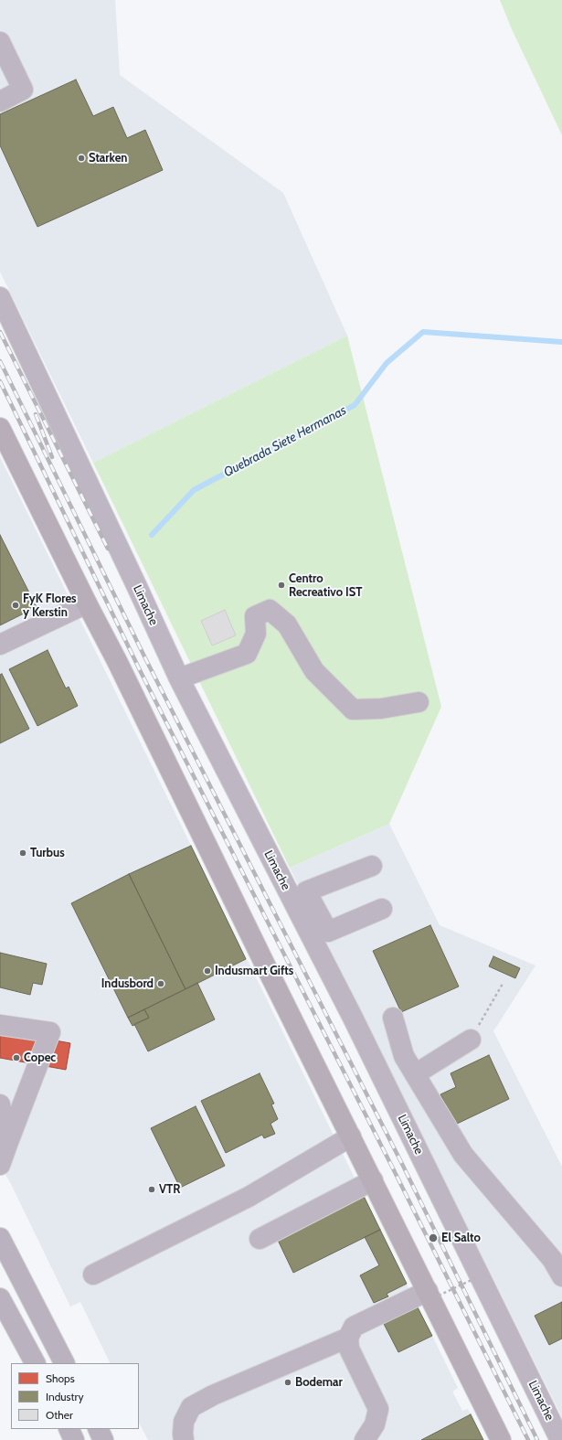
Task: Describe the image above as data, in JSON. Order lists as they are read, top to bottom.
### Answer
{
  "streets": {
    "street": ["Limache"]
  },
  "water": ["Quebrada Siete Hermanas"],
  "places": [
    "Starken",
    "Centro Recreativo IST",
    "FyK Flores y Kerstin",
    "Turbus",
    "Indusmart Gifts",
    "Indusbord",
    "Copec",
    "VTR",
    "El Salto",
    "Bodemar"
  ],
  "legend": ["Shops", "Industry", "Other"]
}
